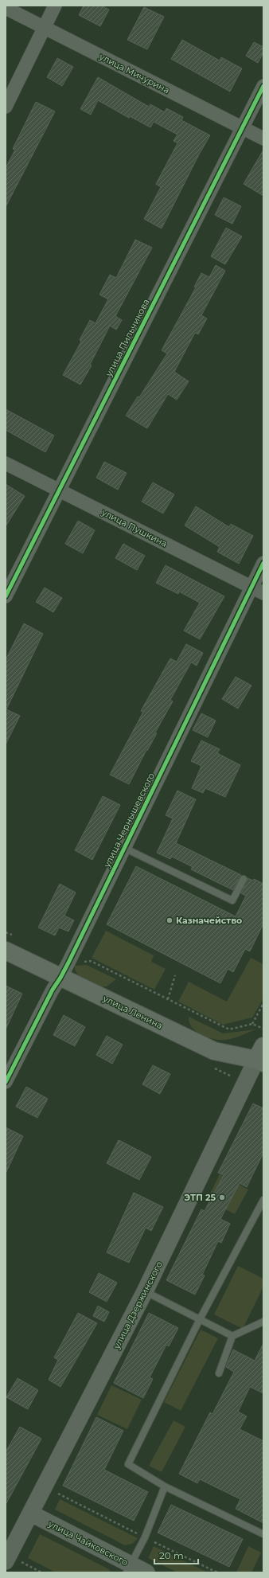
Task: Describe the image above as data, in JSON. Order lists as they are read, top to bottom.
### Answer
{
  "streets": {
    "main road": ["улица Ленина"],
    "street": [
      "улица Мичурина",
      "улица Пильчикова",
      "улица Пушкина",
      "улица Чернышевского",
      "улица Дзержинского",
      "улица Чайковского"
    ]
  },
  "crossings": [
    ["улица Мичурина", "улица Пильчикова"],
    ["улица Пильчикова", "улица Пушкина"],
    ["улица Пушкина", "улица Чернышевского"],
    ["улица Чернышевского", "улица Ленина"],
    ["улица Ленина", "улица Дзержинского"],
    ["улица Дзержинского", "улица Чайковского"]
  ],
  "places": ["Казначейство", "ЭТП 25"],
  "scale_bar": "20 m"
}
